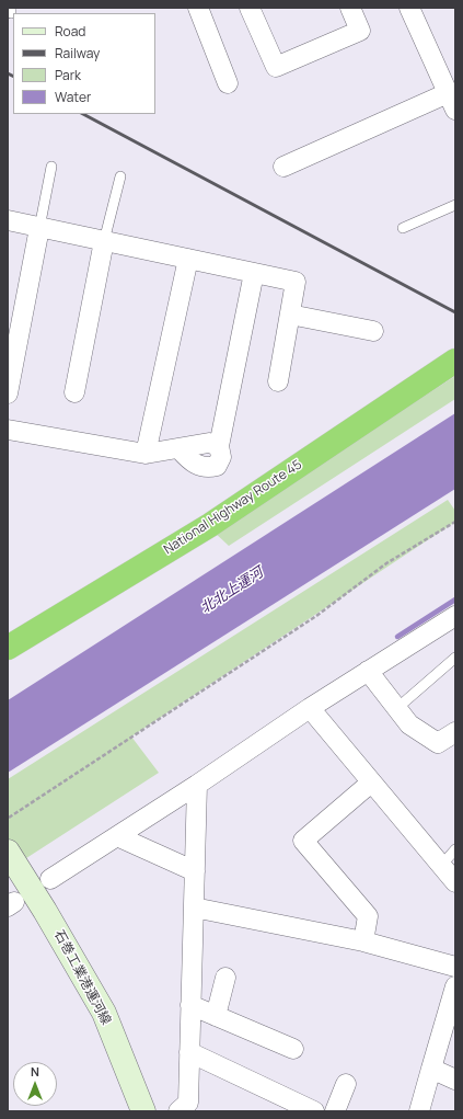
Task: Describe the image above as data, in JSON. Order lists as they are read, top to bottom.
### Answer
{
  "streets": {
    "highway": ["National Highway Route 45"],
    "street": ["石巻工業港運河線"]
  },
  "water": ["北北上運河"],
  "legend": [
    "Road",
    "Railway",
    "Park",
    "Water"
  ],
  "north": "top"
}
